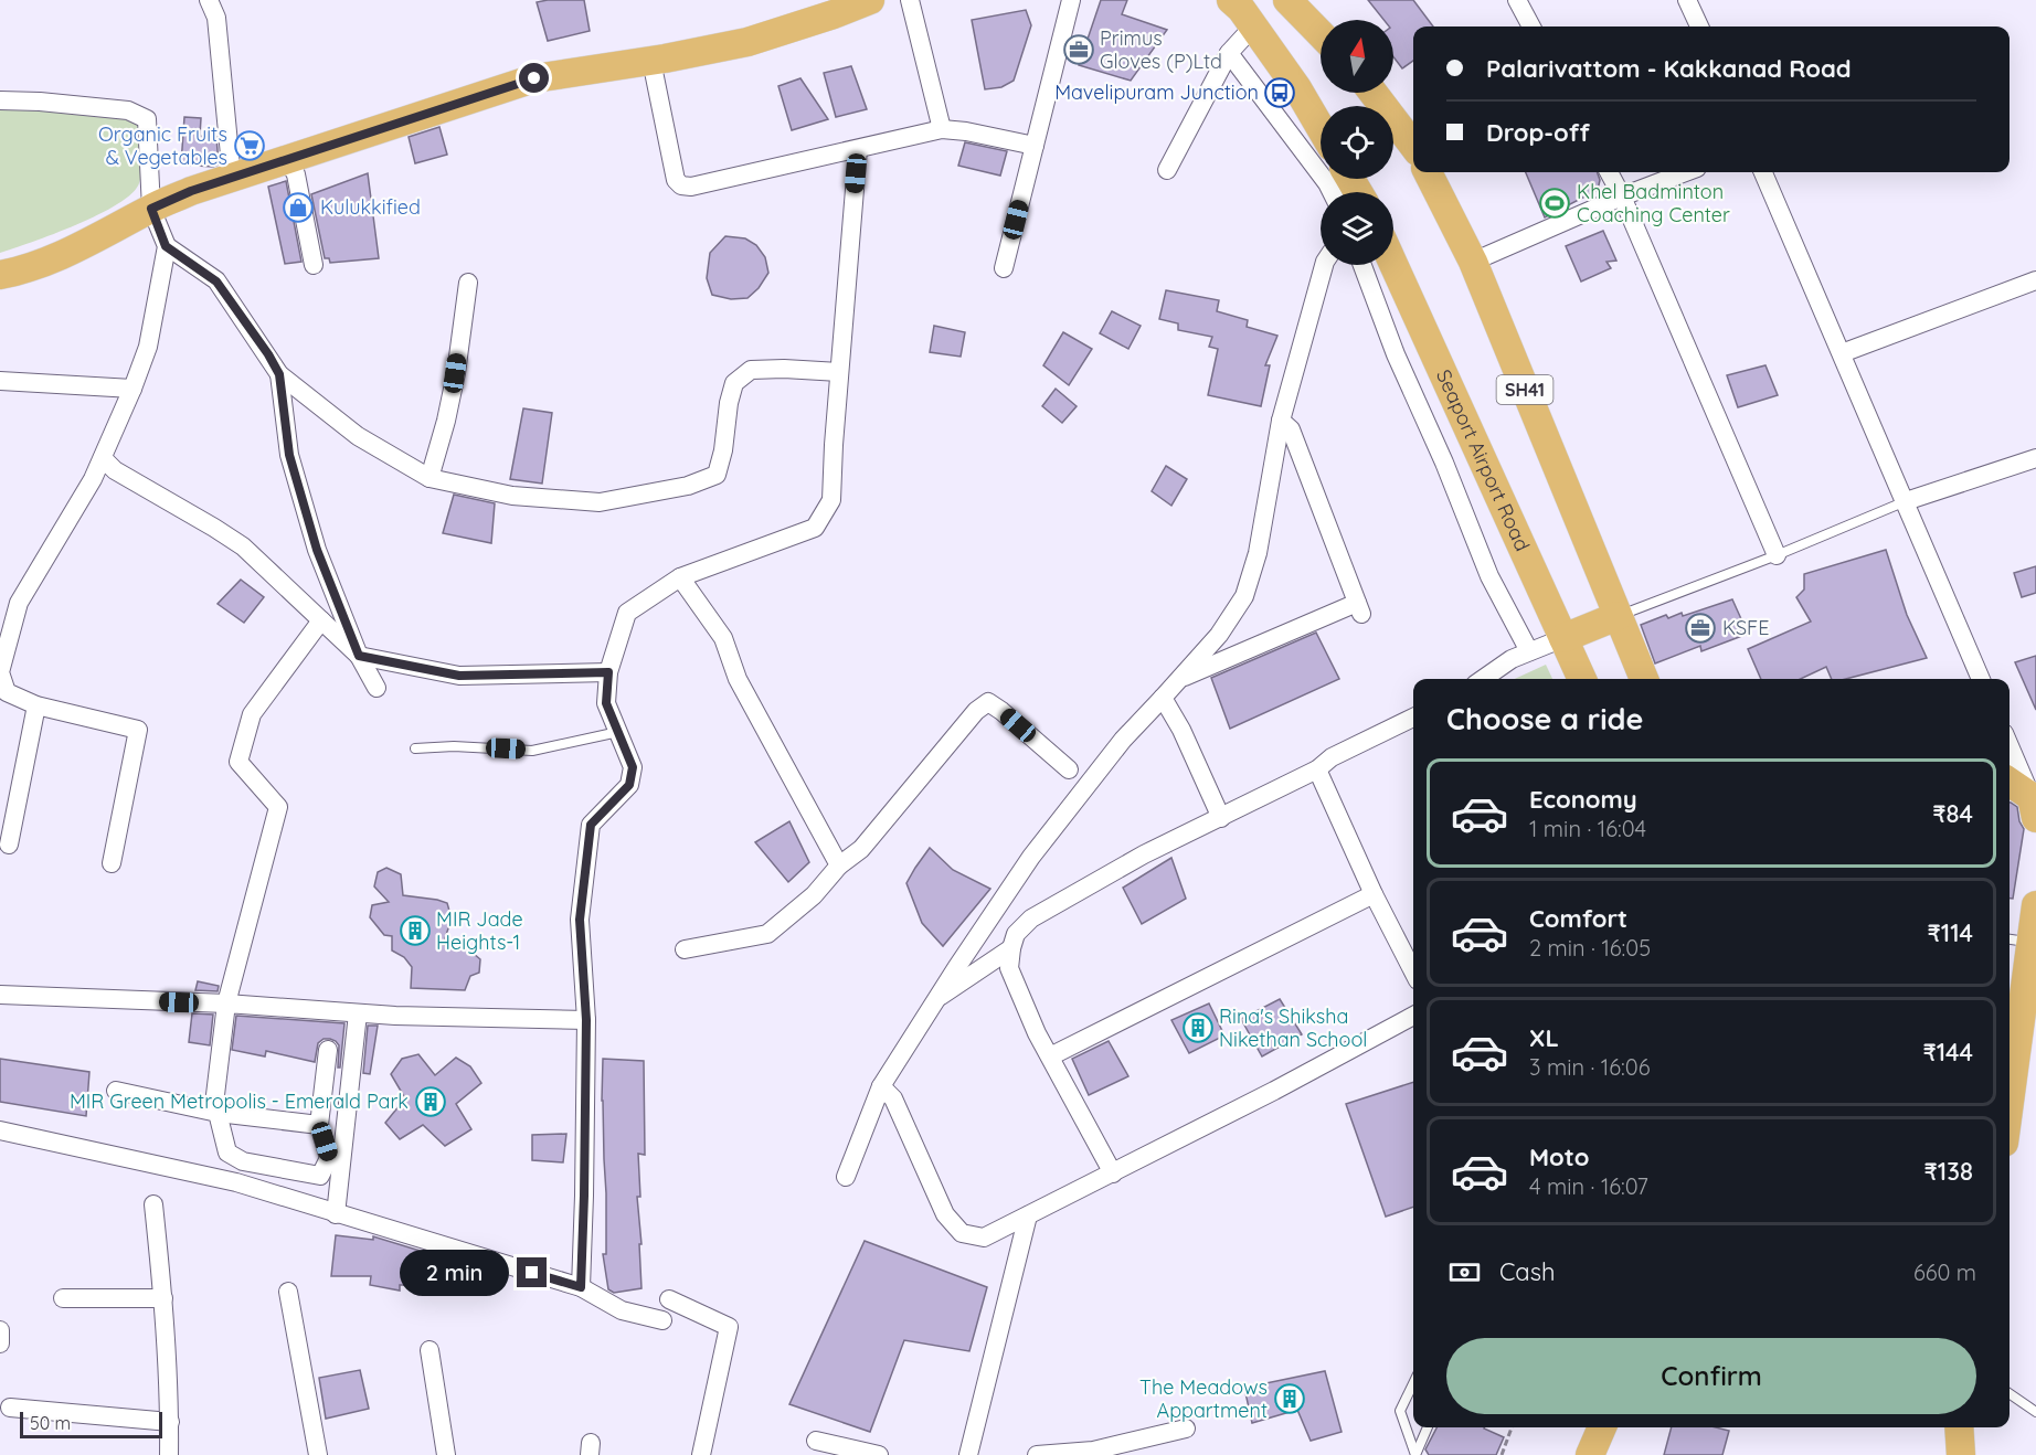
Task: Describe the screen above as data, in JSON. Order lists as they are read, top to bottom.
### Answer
{
  "streets": {
    "main road": ["SH41", "Seaport Airport Road"]
  },
  "places": {
    "office": ["Primus Gloves (P)Ltd", "KSFE"],
    "bus stop": ["Mavelipuram Junction"],
    "supermarket": ["Organic Fruits & Vegetables"],
    "sports": ["Khel Badminton Coaching Center"],
    "shop": ["Kulukkified"],
    "building": [
      "MIR Jade Heights-1",
      "Rina's Shiksha Nikethan School",
      "MIR Green Metropolis - Emerald Park",
      "The Meadows Appartment"
    ]
  },
  "scale_bar": "50 m",
  "north": "top",
  "page": {
    "banner": ["Palarivattom - Kakkanad Road", "Drop-off"],
    "heading": "Choose a ride",
    "list": [
      {
        "name": "Economy",
        "note": "1 min · 16:04",
        "value": "₹84"
      },
      {
        "name": "Comfort",
        "note": "2 min · 16:05",
        "value": "₹114"
      },
      {
        "name": "XL",
        "note": "3 min · 16:06",
        "value": "₹144"
      },
      {
        "name": "Moto",
        "note": "4 min · 16:07",
        "value": "₹138"
      }
    ],
    "pay": ["Cash", "660 m"],
    "bubble": "2 min",
    "buttons": "Confirm",
    "scale": "50 m"
  }
}
